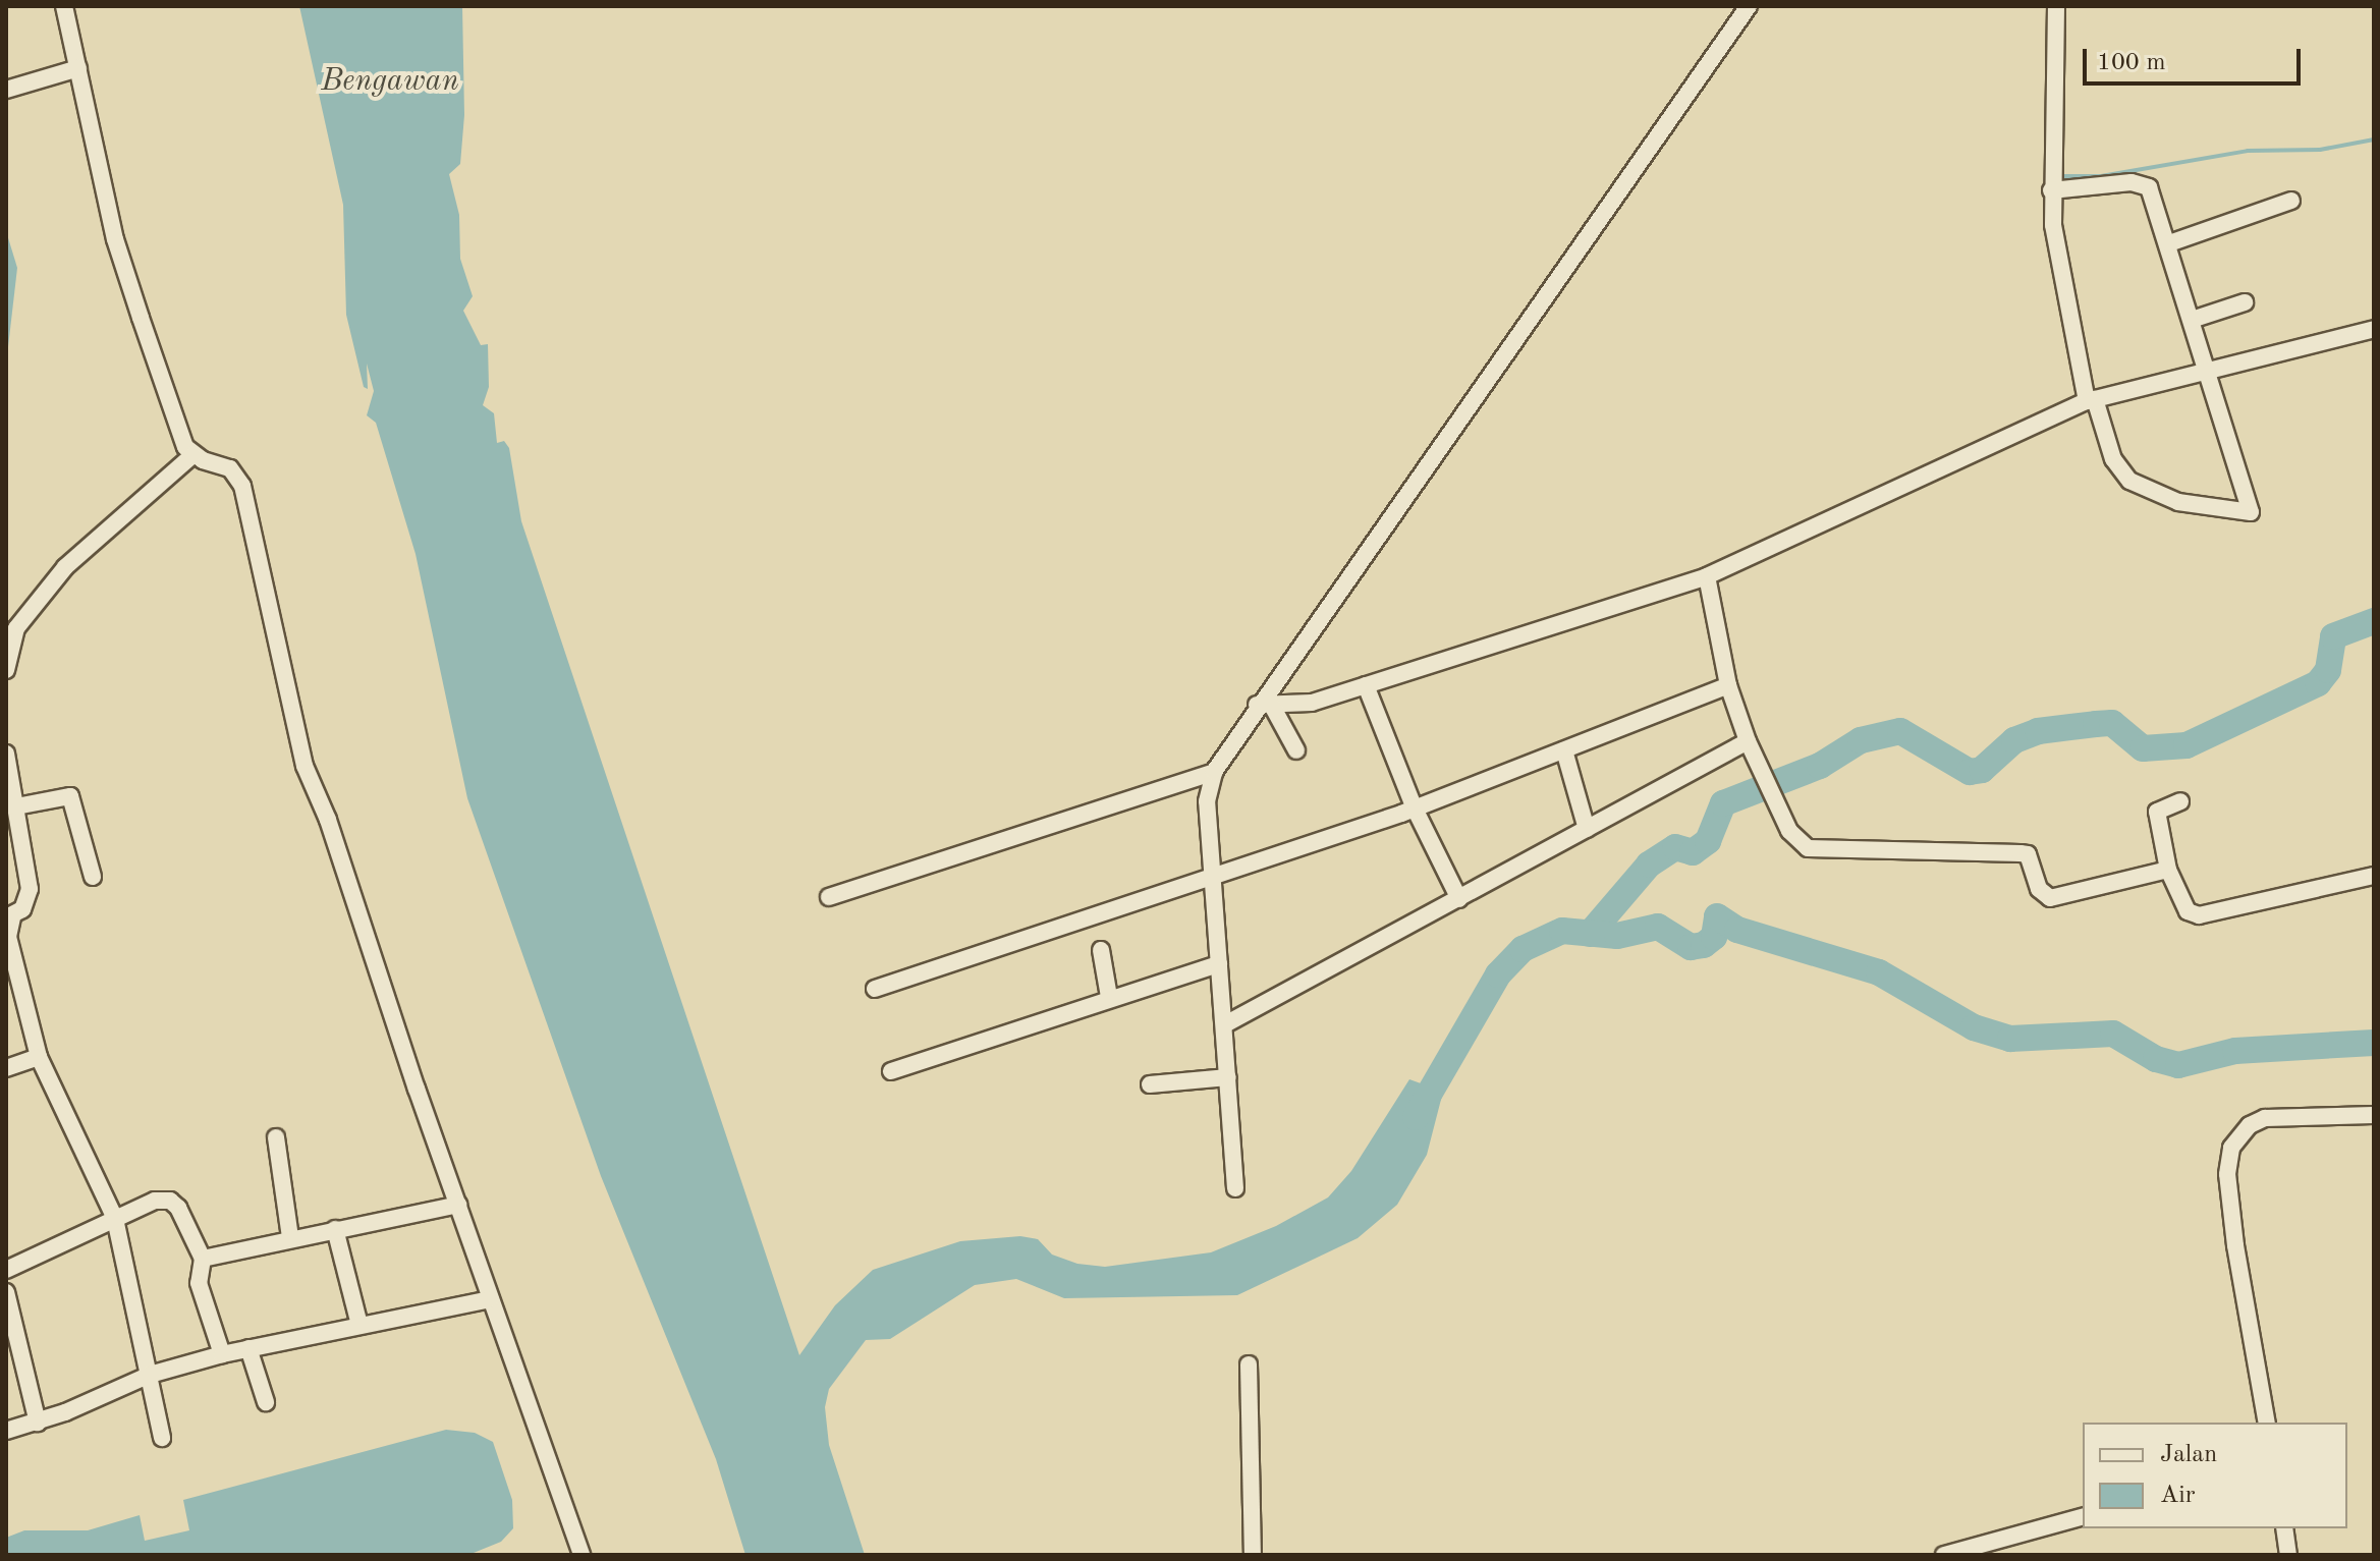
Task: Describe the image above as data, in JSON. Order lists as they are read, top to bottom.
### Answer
{
  "water": ["Bengawan"],
  "legend": ["Jalan", "Air"],
  "scale_bar": "100 m"
}
